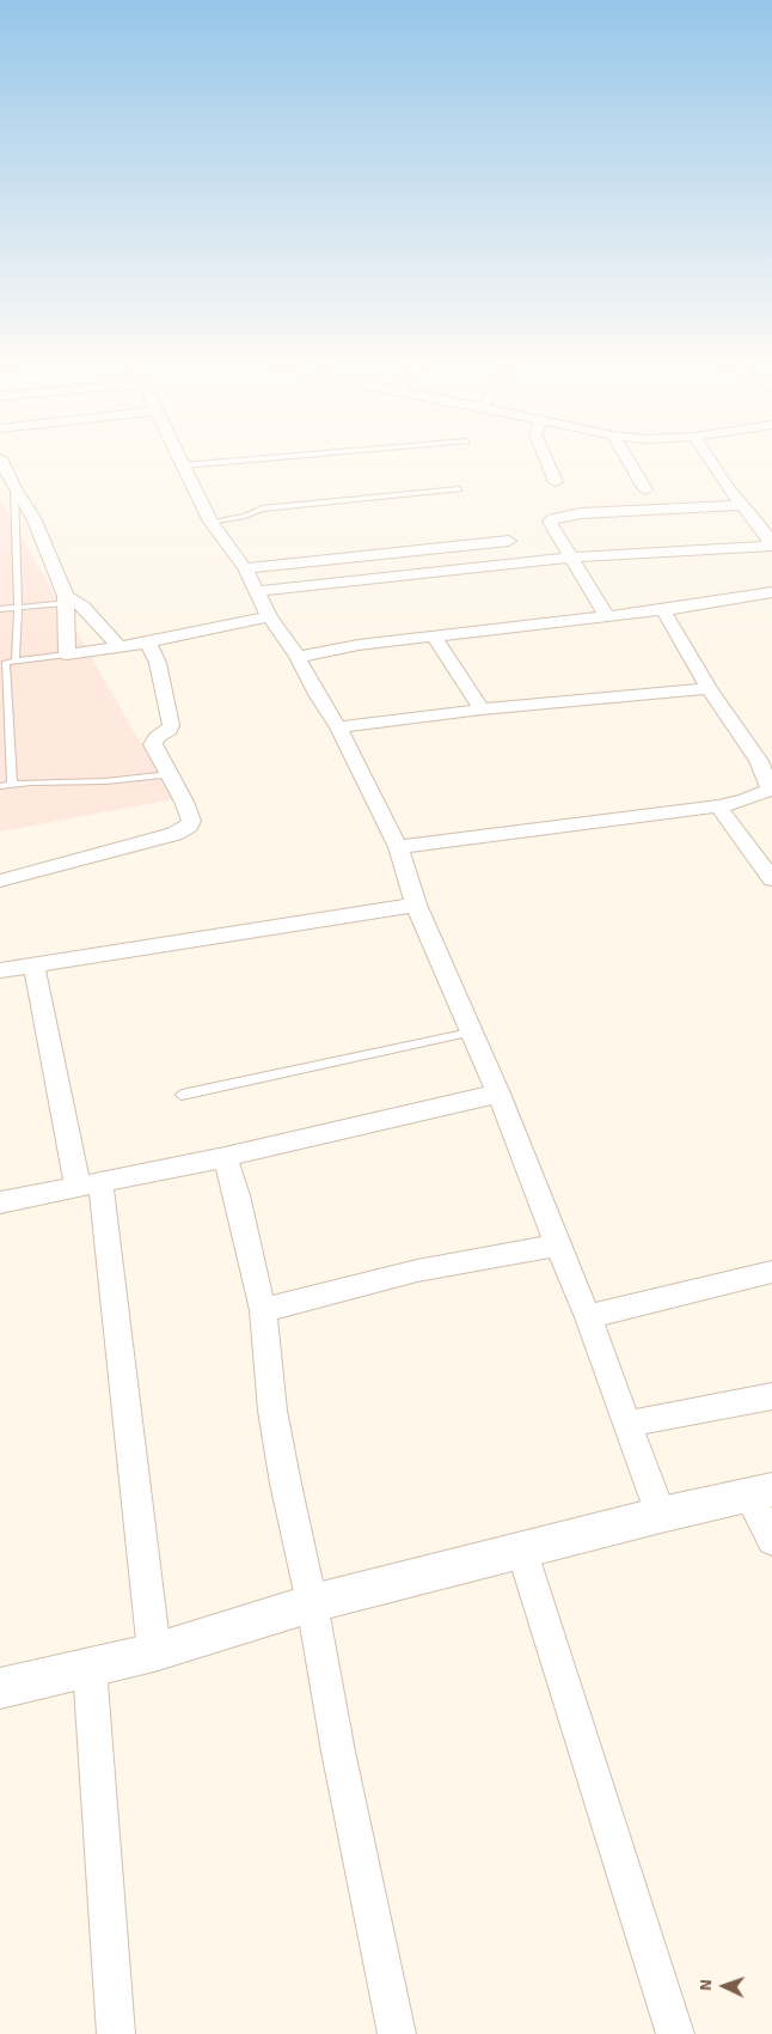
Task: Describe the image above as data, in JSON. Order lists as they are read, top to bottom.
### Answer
{
  "north": "left"
}
